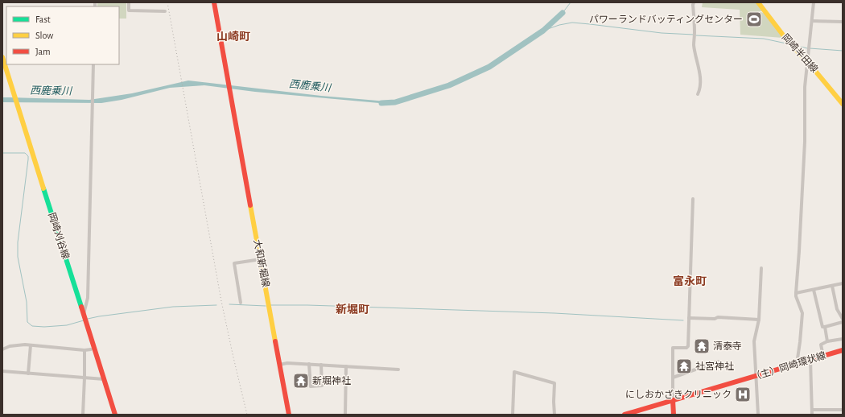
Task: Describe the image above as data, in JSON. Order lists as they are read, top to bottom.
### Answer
{
  "streets": {
    "main road": [
      "岡崎半田線",
      "岡崎刈谷線",
      "大和新堀線",
      "（主）岡崎環状線"
    ]
  },
  "districts": ["山崎町", "富永町", "新堀町"],
  "water": ["西鹿乗川"],
  "places": {
    "sports": ["パワーランドバッティングセンター"],
    "temple": ["清泰寺", "社宮神社", "新堀神社"],
    "hospital": ["にしおかざきクリニック"]
  },
  "legend": ["Fast", "Slow", "Jam"]
}
